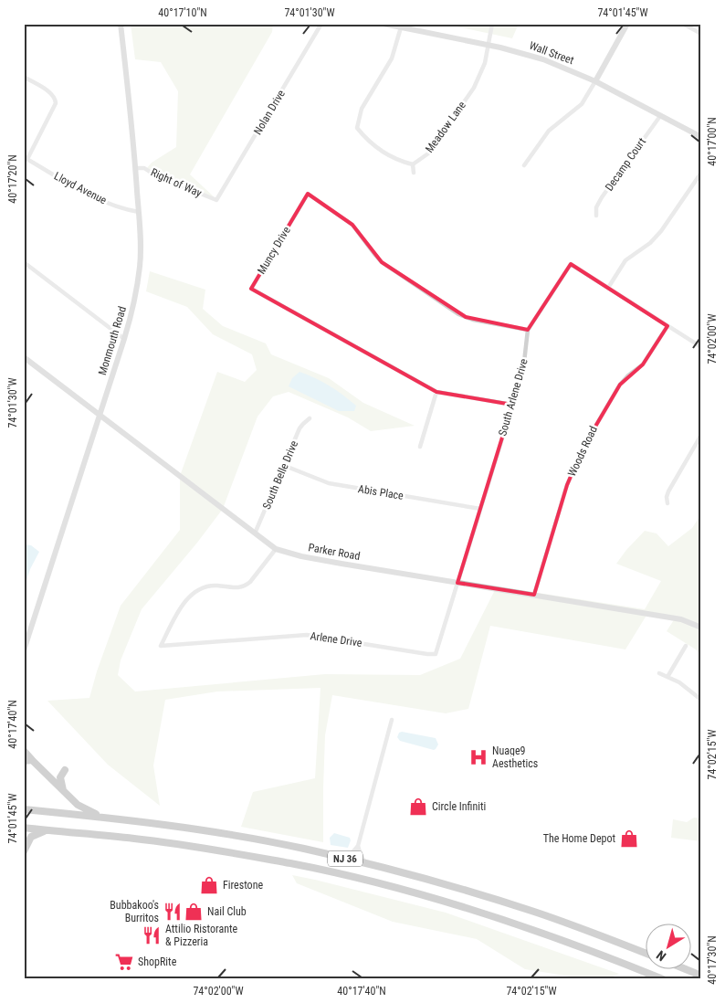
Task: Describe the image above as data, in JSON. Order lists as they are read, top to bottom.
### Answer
{
  "streets": {
    "highway": ["NJ 36"],
    "street": [
      "Wall Street",
      "Nolan Drive",
      "Meadow Lane",
      "Decamp Court",
      "Right of Way",
      "Lloyd Avenue",
      "Muncy Drive",
      "Monmouth Road",
      "South Arlene Drive",
      "Woods Road",
      "South Belle Drive",
      "Abis Place",
      "Parker Road",
      "Arlene Drive"
    ]
  },
  "crossings": [
    ["Wall Street", "Meadow Lane"],
    ["Wall Street", "Decamp Court"],
    ["Nolan Drive", "Right of Way"],
    ["Right of Way", "Monmouth Road"],
    ["Lloyd Avenue", "Monmouth Road"],
    ["Monmouth Road", "Parker Road"],
    ["South Arlene Drive", "Abis Place"],
    ["South Arlene Drive", "Parker Road"],
    ["South Arlene Drive", "Arlene Drive"],
    ["Woods Road", "Parker Road"],
    ["South Belle Drive", "Abis Place"],
    ["South Belle Drive", "Parker Road"],
    ["Parker Road", "Arlene Drive"]
  ],
  "places": {
    "hospital": ["Nuage9 Aesthetics"],
    "shop": [
      "Circle Infiniti",
      "The Home Depot",
      "Firestone",
      "Nail Club"
    ],
    "restaurant": ["Bubbakoo's Burritos", "Attilio Ristorante & Pizzeria"],
    "supermarket": ["ShopRite"]
  },
  "north": "bottom left",
  "coordinates": [
    "40°17'10\"N",
    "74°01'30\"W",
    "74°01'45\"W",
    "40°17'00\"N",
    "40°17'20\"N",
    "74°02'00\"W",
    "40°17'40\"N",
    "74°02'15\"W",
    "40°17'30\"N"
  ]
}
